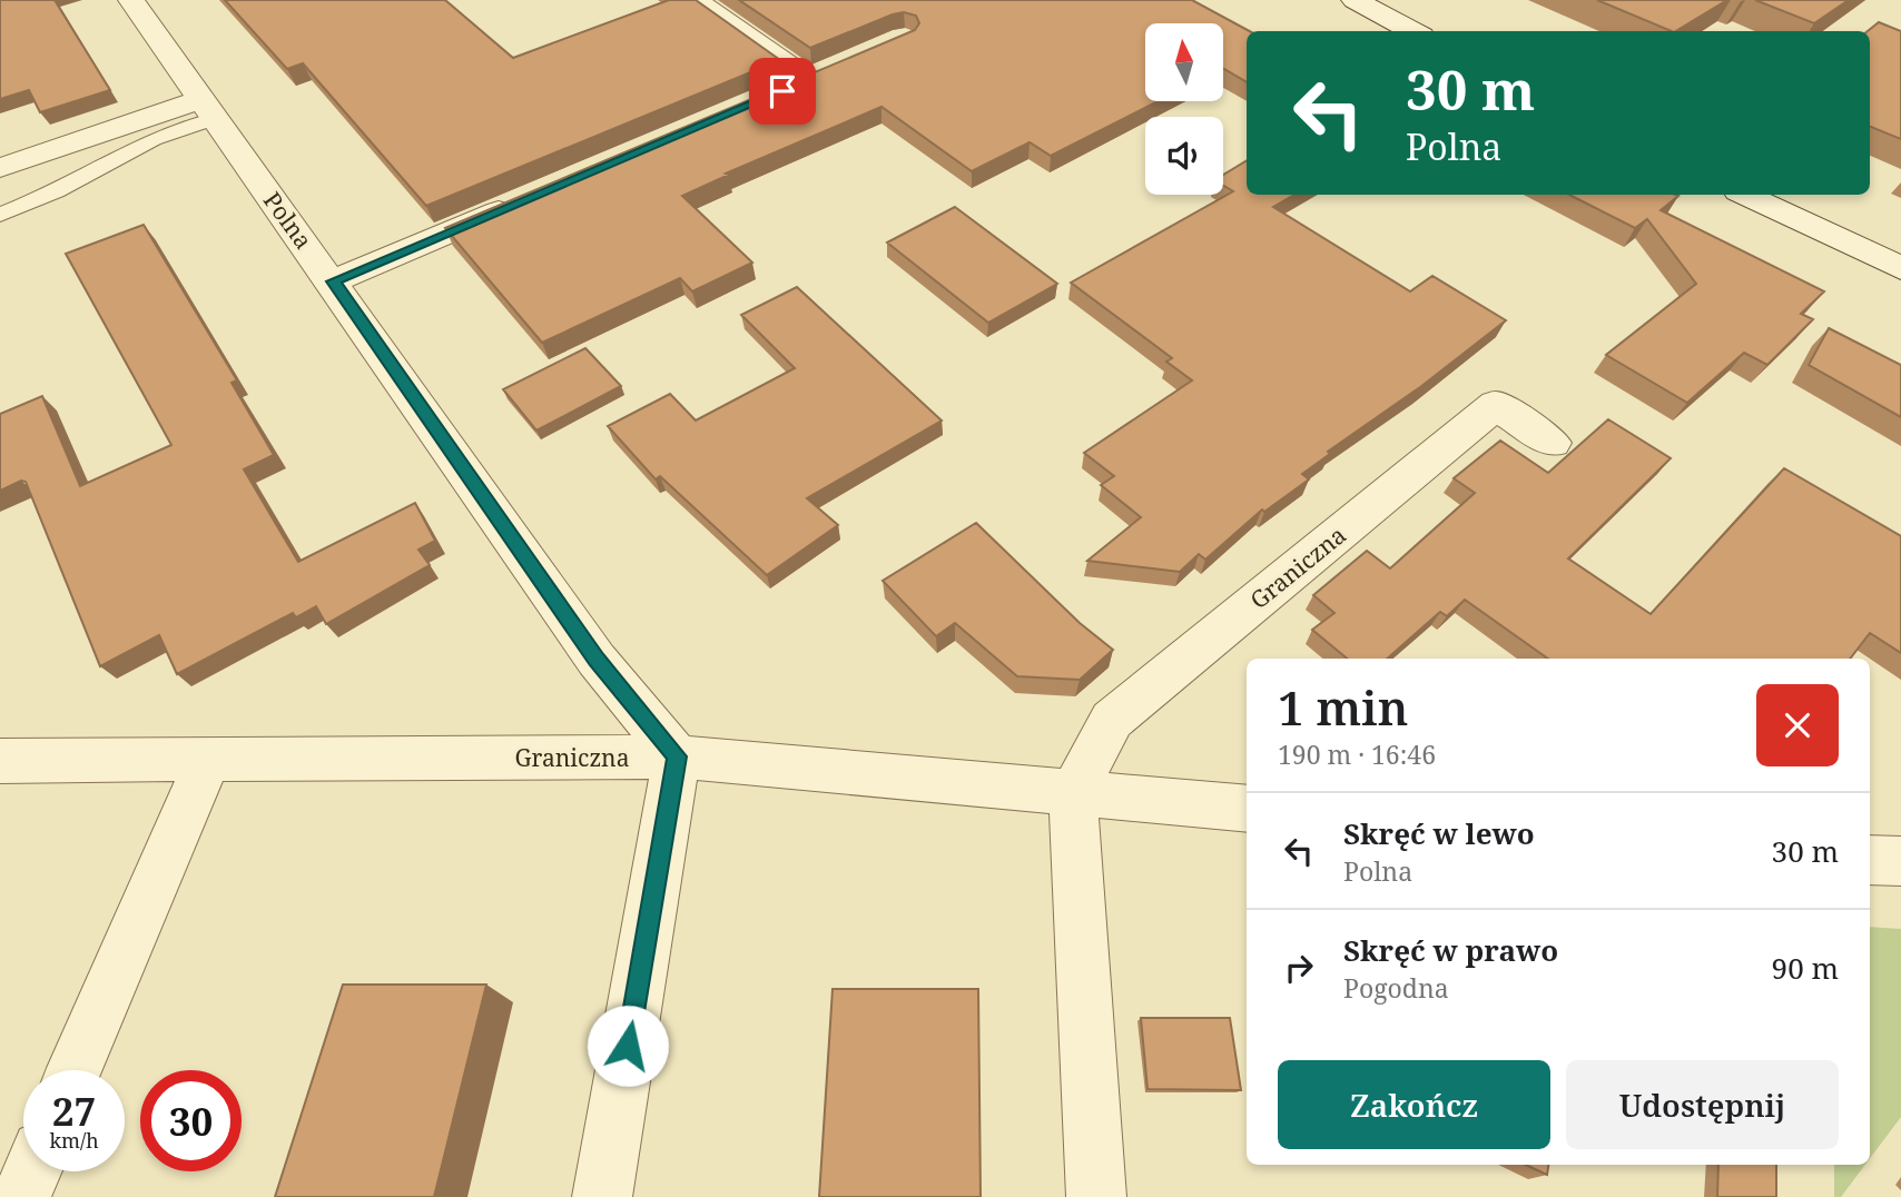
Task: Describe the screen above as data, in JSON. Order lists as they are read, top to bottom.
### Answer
{
  "streets": {
    "street": ["Polna", "Graniczna"]
  },
  "crossings": [
    ["Polna", "Graniczna"]
  ],
  "north": "top",
  "page": {
    "turn": ["30 m", "Polna"],
    "heading": ["1 min", "190 m · 16:46"],
    "list": [
      {
        "name": "Skręć w lewo",
        "note": "Polna",
        "value": "30 m"
      },
      {
        "name": "Skręć w prawo",
        "note": "Pogodna",
        "value": "90 m"
      }
    ],
    "buttons": ["Zakończ", "Udostępnij"],
    "speed": "27 km/h",
    "limit": "30"
  }
}
